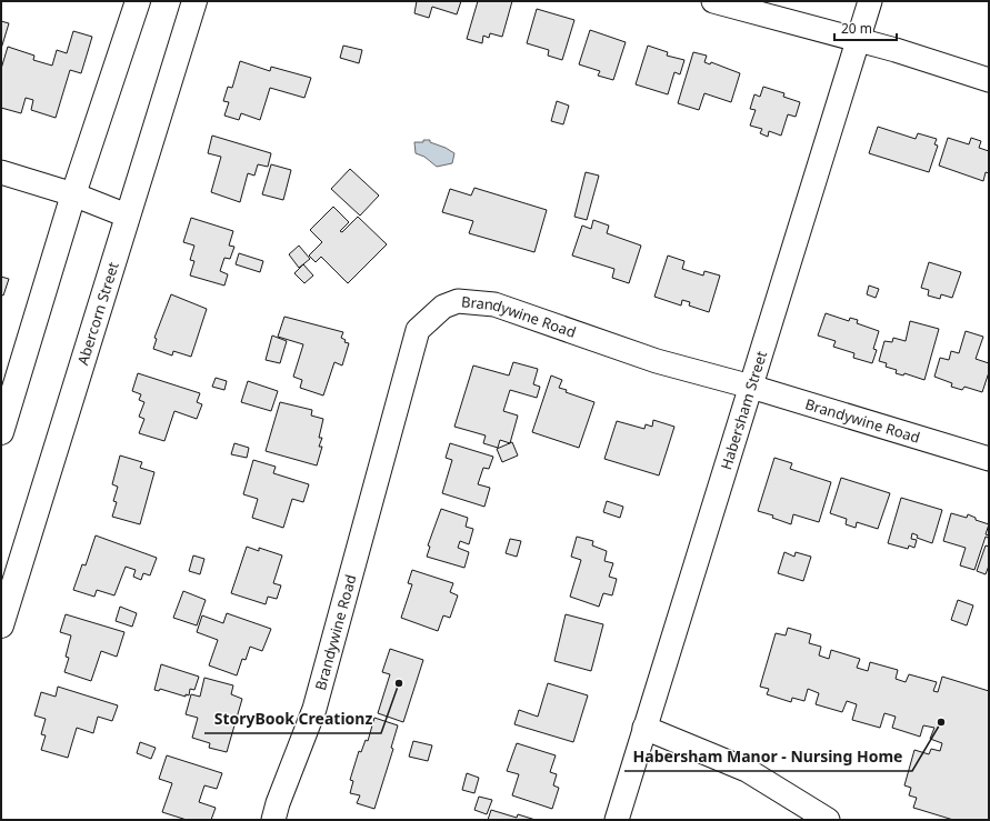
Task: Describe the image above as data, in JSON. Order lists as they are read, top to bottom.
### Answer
{
  "streets": {
    "main road": ["Abercorn Street"],
    "street": ["Brandywine Road", "Habersham Street"]
  },
  "crossings": [
    ["Brandywine Road", "Habersham Street"]
  ],
  "places": ["StoryBook Creationz", "Habersham Manor - Nursing Home"],
  "scale_bar": "20 m"
}
